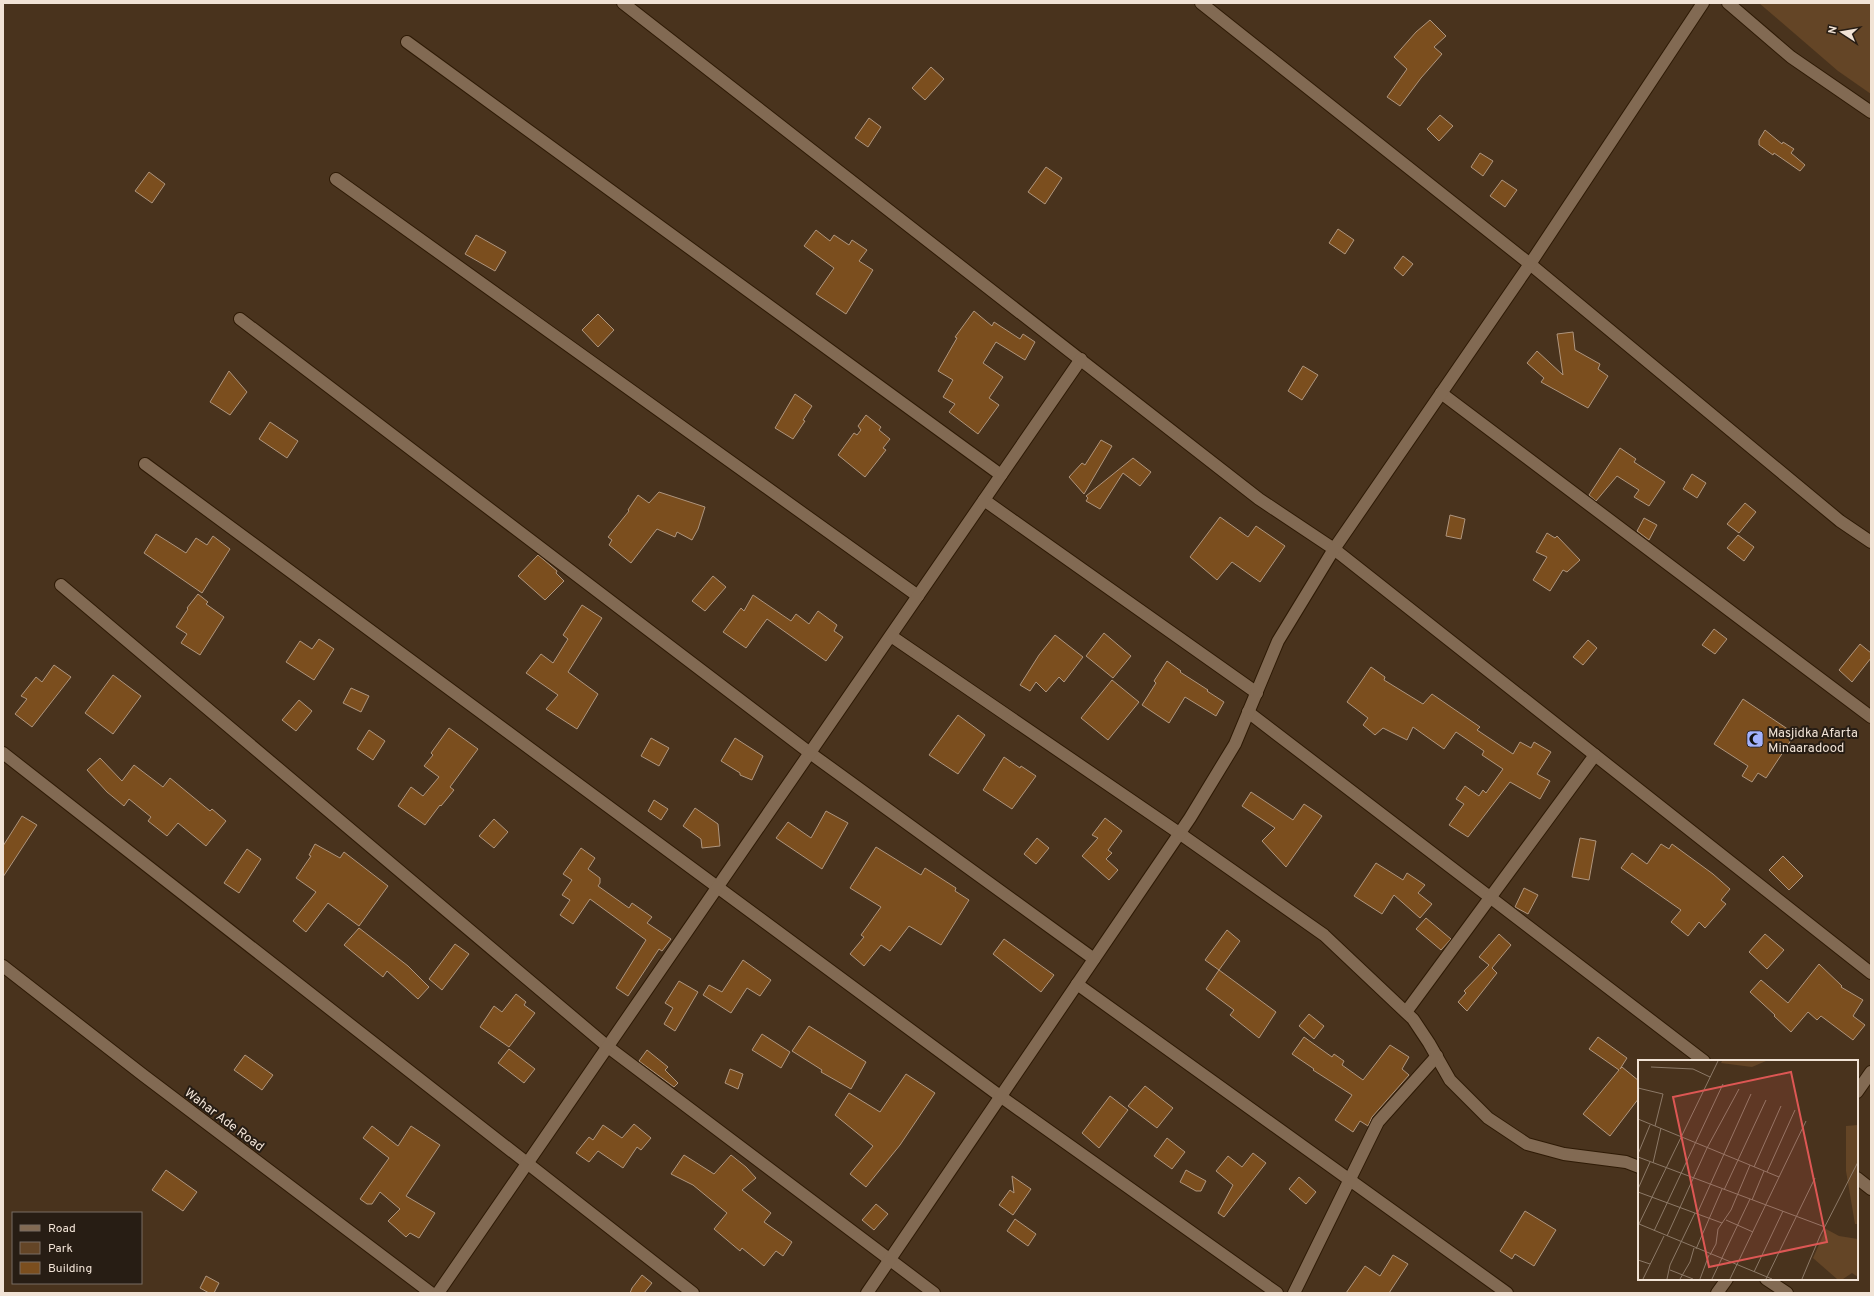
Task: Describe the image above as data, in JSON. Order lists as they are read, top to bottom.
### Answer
{
  "streets": {
    "street": ["Wahar Ade Road"]
  },
  "places": {
    "mosque": ["Masjidka Afarta Minaaradood"]
  },
  "legend": ["Road", "Park", "Building"],
  "north": "left"
}
